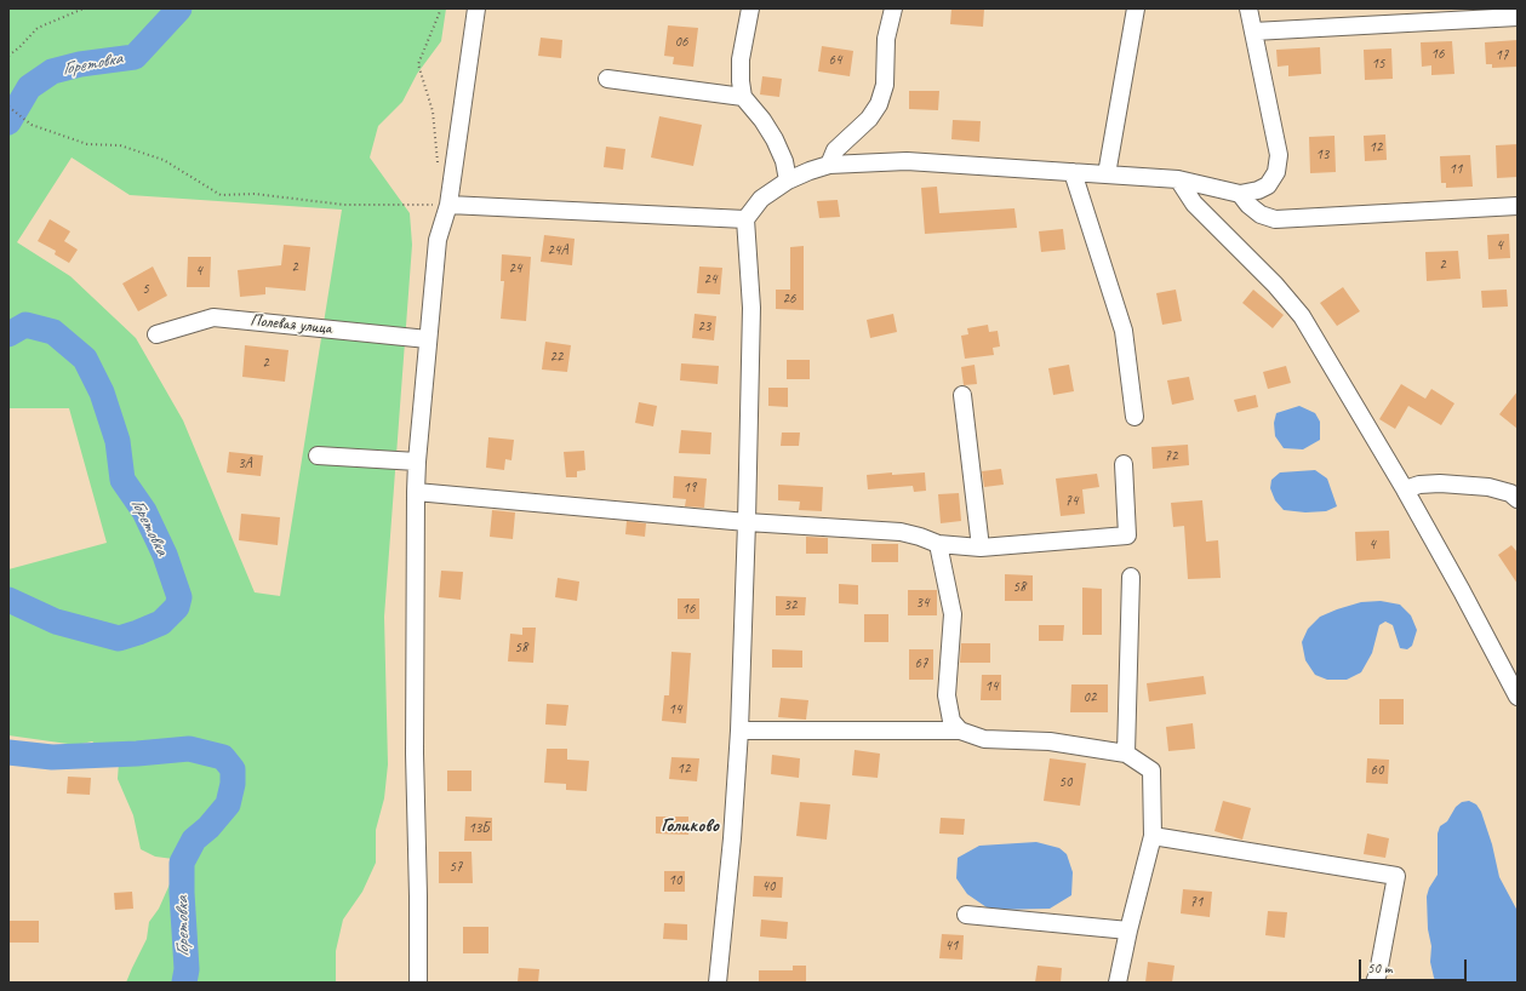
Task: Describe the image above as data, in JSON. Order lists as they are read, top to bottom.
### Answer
{
  "streets": {
    "street": ["Полевая улица"]
  },
  "districts": ["Голиково"],
  "water": ["Горетовка"],
  "house_numbers": [
    "06",
    "16",
    "17",
    "64",
    "15",
    "12",
    "13",
    "11",
    "4",
    "24А",
    "2",
    "2",
    "24",
    "4",
    "24",
    "5",
    "26",
    "23",
    "22",
    "2",
    "72",
    "3А",
    "19",
    "74",
    "4",
    "58",
    "34",
    "32",
    "16",
    "58",
    "67",
    "14",
    "02",
    "14",
    "12",
    "60",
    "50",
    "13Б",
    "57",
    "10",
    "40",
    "71",
    "41"
  ],
  "scale_bar": "50 m"
}
